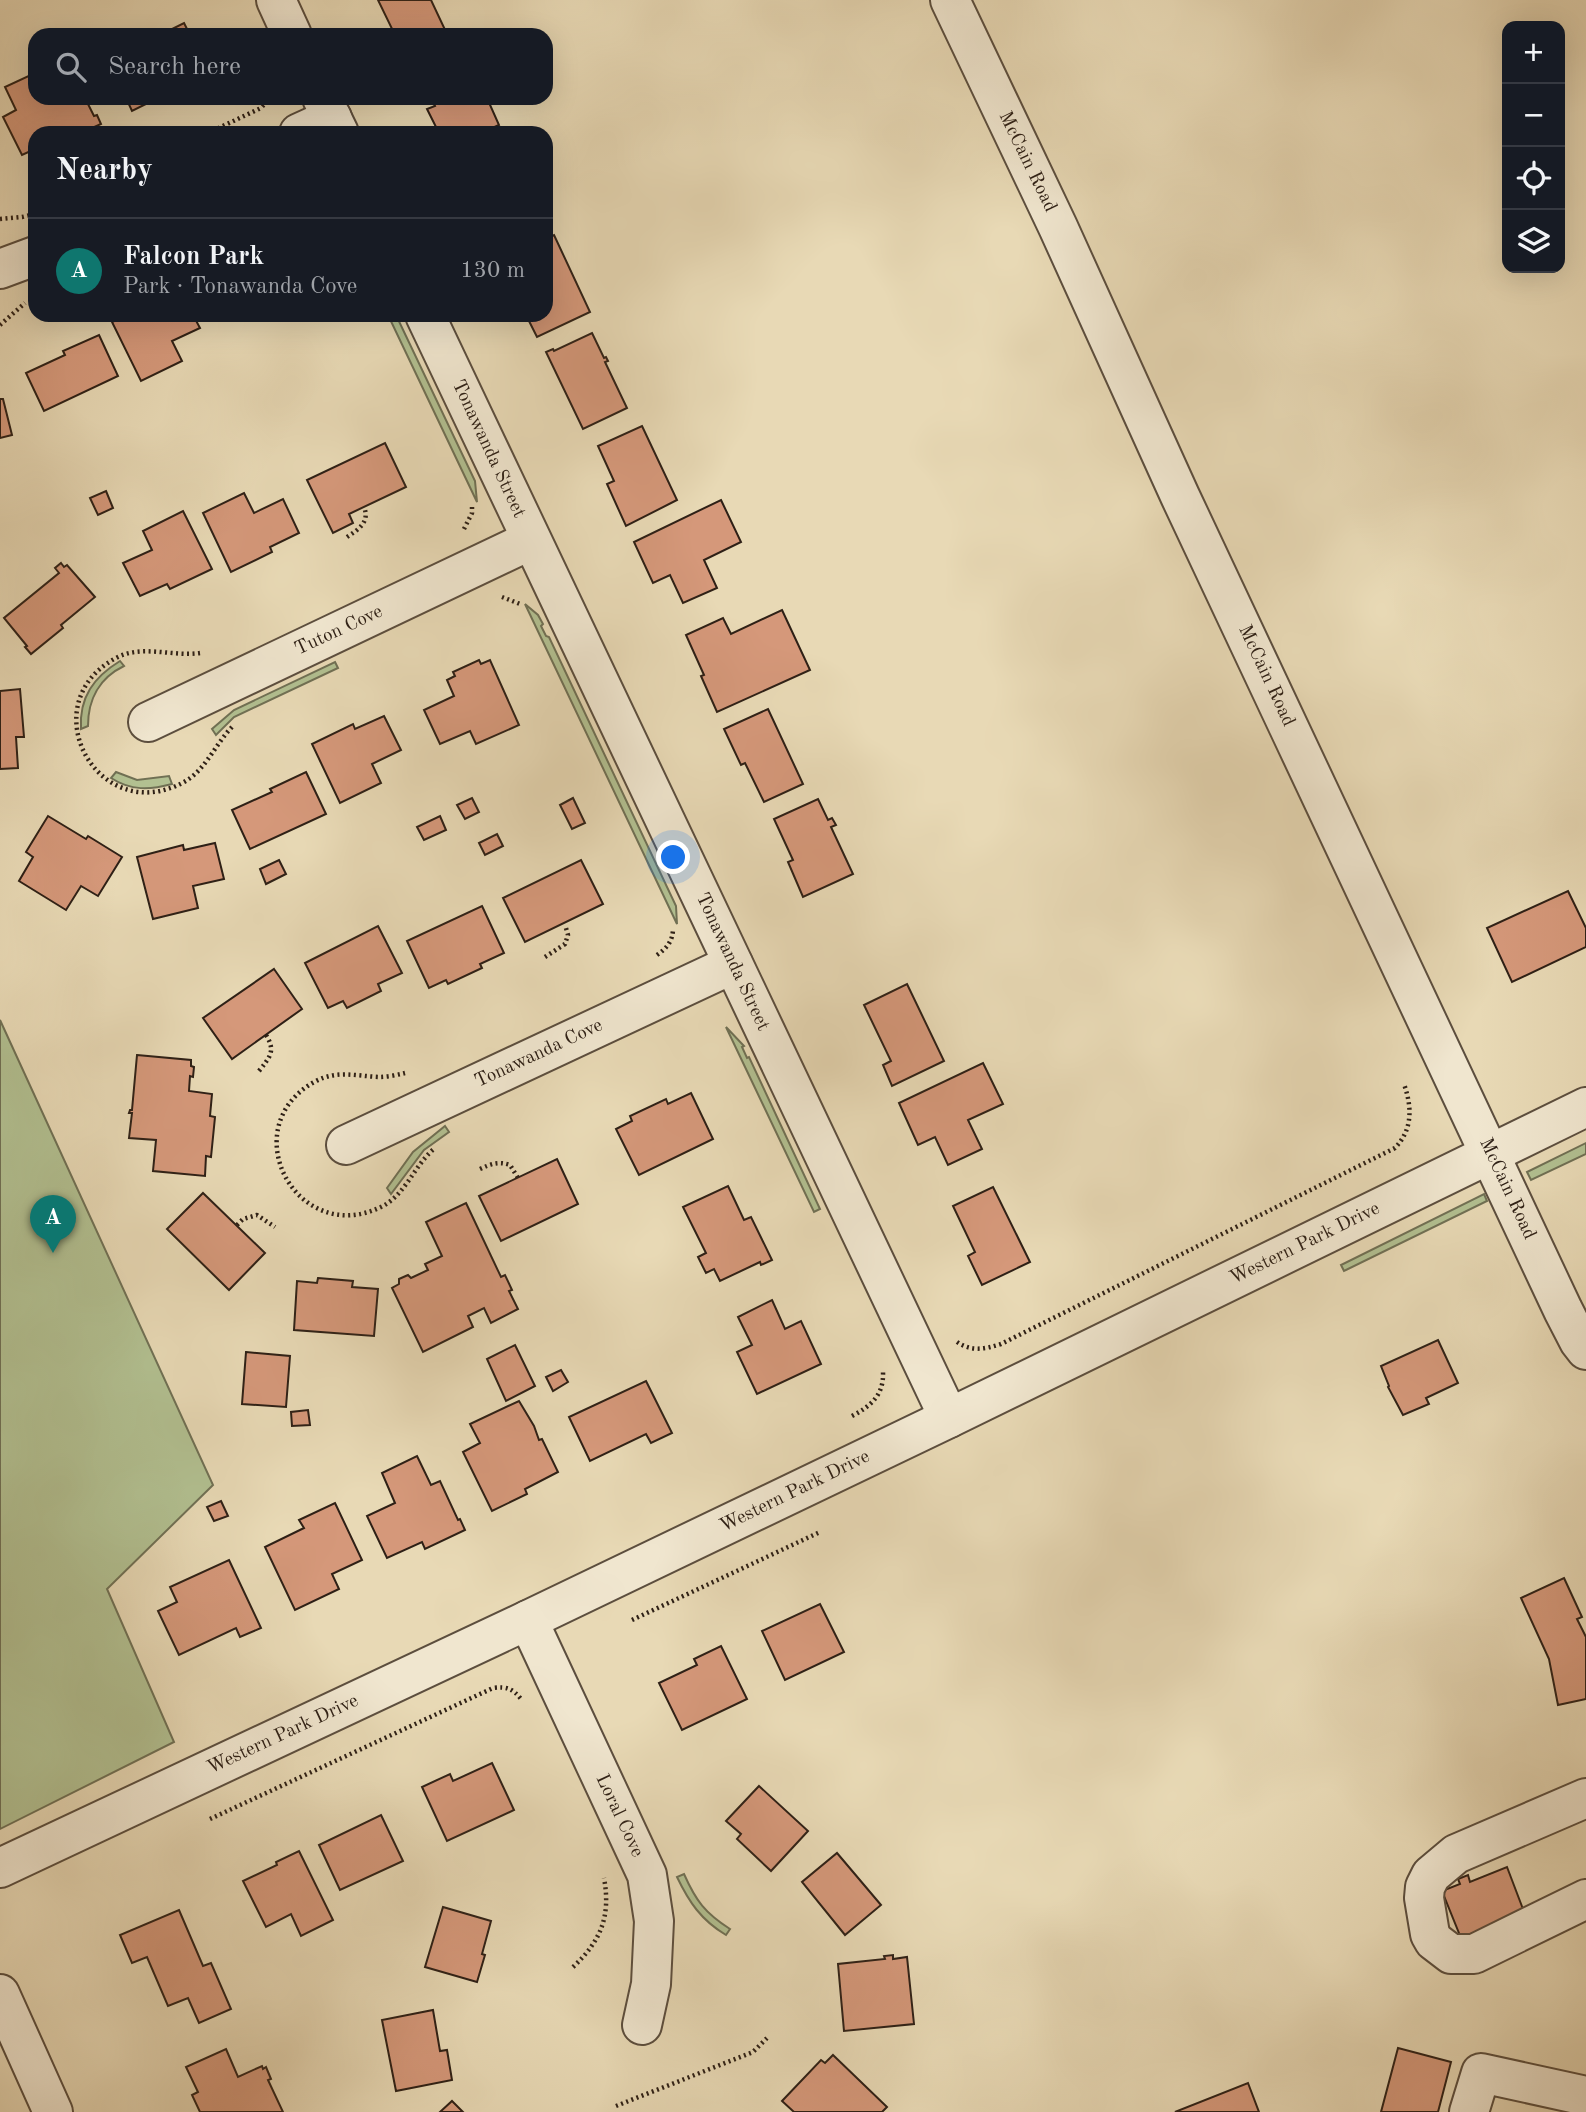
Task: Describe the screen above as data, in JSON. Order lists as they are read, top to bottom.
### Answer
{
  "streets": {
    "street": [
      "McCain Road",
      "Tonawanda Street",
      "Tuton Cove",
      "Tonawanda Cove",
      "Western Park Drive",
      "Loral Cove"
    ]
  },
  "crossings": [
    ["McCain Road", "Western Park Drive"],
    ["Tonawanda Street", "Tuton Cove"],
    ["Tonawanda Street", "Tonawanda Cove"],
    ["Tonawanda Street", "Western Park Drive"],
    ["Western Park Drive", "Loral Cove"]
  ],
  "page": {
    "map_buttons": ["+", "−"],
    "search": "Search here",
    "heading": "Nearby",
    "list": [
      {
        "mark": "A",
        "name": "Falcon Park",
        "note": "Park · Tonawanda Cove",
        "value": "130 m"
      }
    ],
    "pins": "A"
  }
}
